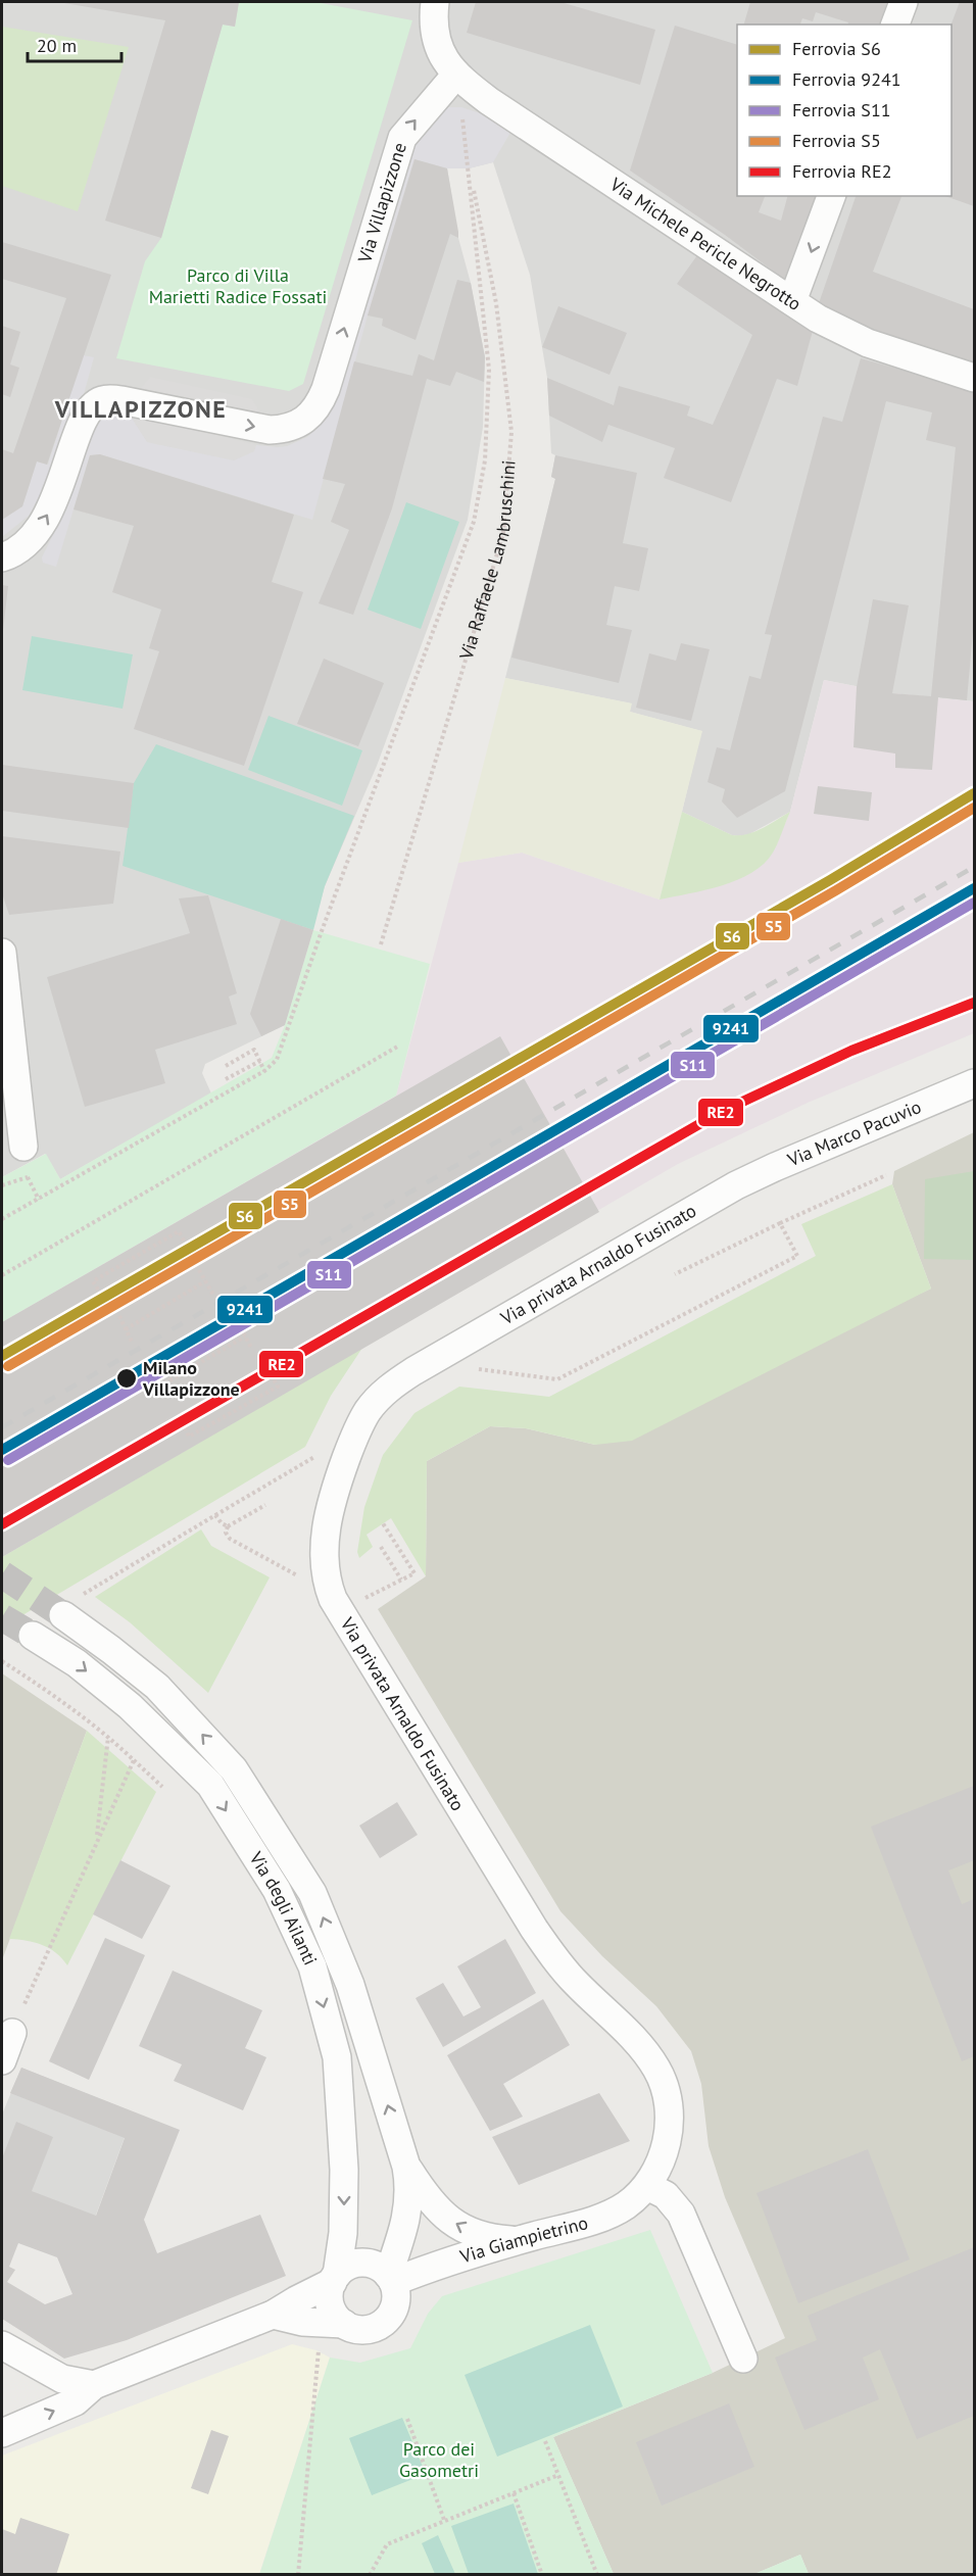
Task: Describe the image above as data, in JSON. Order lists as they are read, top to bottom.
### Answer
{
  "streets": {
    "street": [
      "Via Villapizzone",
      "Via Michele Pericle Negrotto",
      "Via Marco Pacuvio",
      "Via privata Arnaldo Fusinato",
      "Via degli Ailanti",
      "Via Giampietrino"
    ],
    "path": ["Via Raffaele Lambruschini"]
  },
  "crossings": [
    ["Via Villapizzone", "Via Michele Pericle Negrotto"],
    ["Via Marco Pacuvio", "Via privata Arnaldo Fusinato"],
    ["Via privata Arnaldo Fusinato", "Via Giampietrino"],
    ["Via degli Ailanti", "Via Giampietrino"]
  ],
  "one_way": ["Via Villapizzone"],
  "districts": ["VILLAPIZZONE"],
  "parks": ["Parco di Villa Marietti Radice Fossati", "Parco dei Gasometri"],
  "places": ["Milano Villapizzone"],
  "lines": [
    "rail line S6",
    "rail line S5",
    "rail line 9241",
    "rail line S11",
    "rail line RE2"
  ],
  "legend": [
    "Ferrovia S6",
    "Ferrovia 9241",
    "Ferrovia S11",
    "Ferrovia S5",
    "Ferrovia RE2"
  ],
  "scale_bar": "20 m"
}
